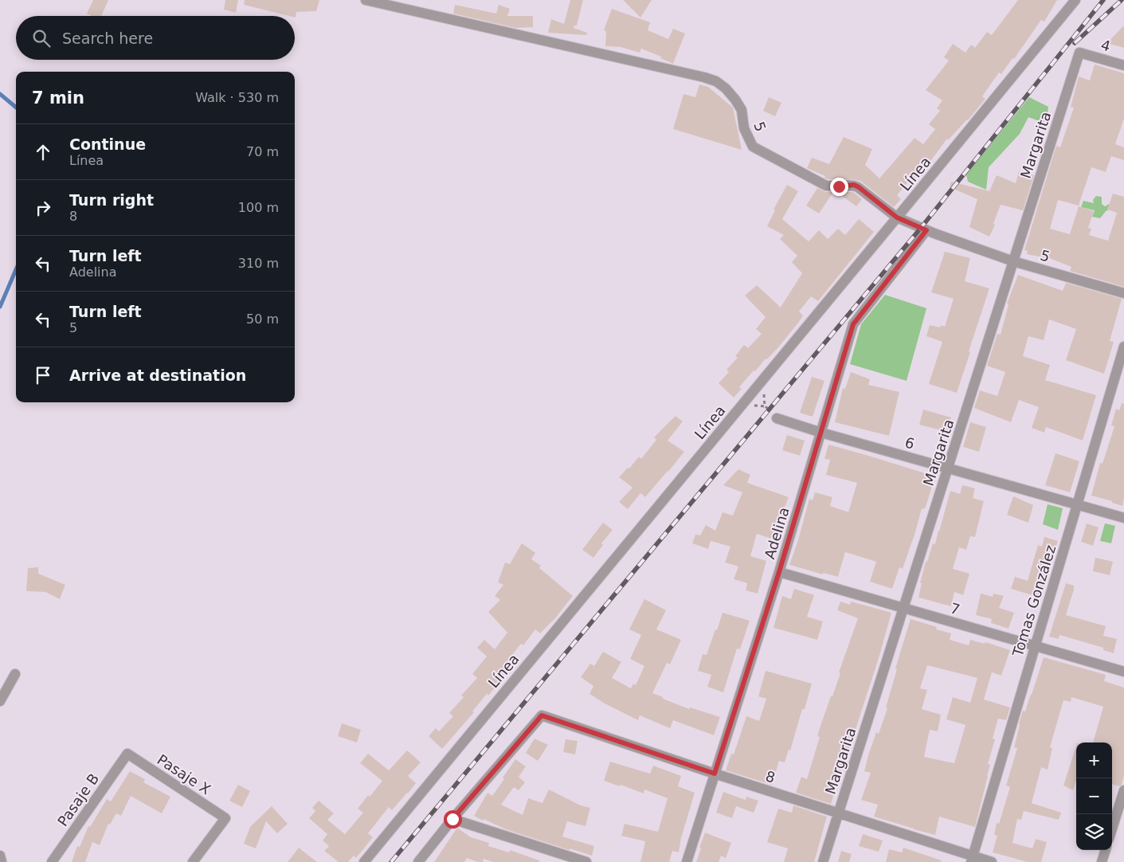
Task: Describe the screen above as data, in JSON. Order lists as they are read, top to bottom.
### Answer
{
  "streets": {
    "street": [
      "4",
      "5",
      "Margarita",
      "Línea",
      "6",
      "Adelina",
      "Tomas González",
      "7",
      "Pasaje X",
      "8",
      "Pasaje B"
    ]
  },
  "crossings": [
    ["4", "Margarita"],
    ["5", "Margarita"],
    ["5", "Línea"],
    ["5", "Adelina"],
    ["Margarita", "6"],
    ["Margarita", "7"],
    ["Margarita", "8"],
    ["6", "Adelina"],
    ["6", "Tomas González"],
    ["Adelina", "7"],
    ["Adelina", "8"],
    ["Tomas González", "7"],
    ["Tomas González", "8"],
    ["Pasaje X", "Pasaje B"]
  ],
  "page": {
    "search": "Search here",
    "heading": ["7 min", "Walk · 530 m"],
    "list": [
      ["Continue", "Línea", "70 m"],
      ["Turn right", "8", "100 m"],
      ["Turn left", "Adelina", "310 m"],
      ["Turn left", "5", "50 m"],
      "Arrive at destination"
    ],
    "map_buttons": ["+", "−"]
  }
}
